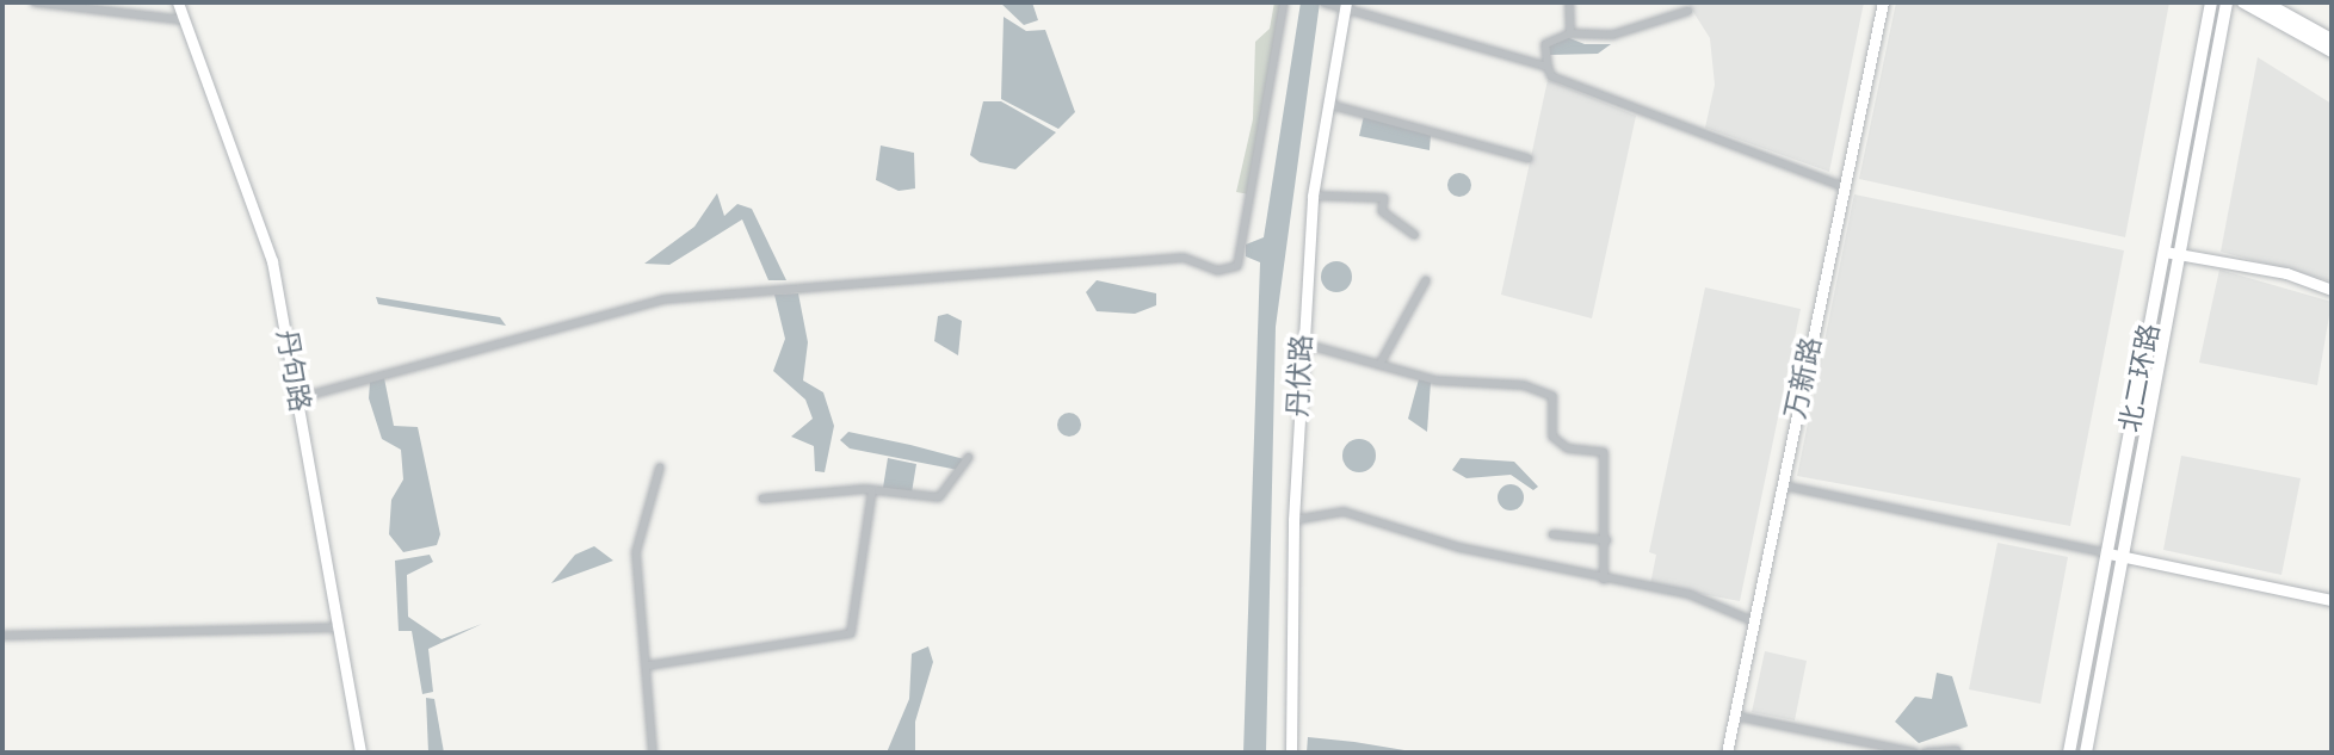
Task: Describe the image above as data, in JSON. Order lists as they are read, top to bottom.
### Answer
{
  "streets": {
    "main road": ["北二环路"],
    "street": ["丹句路", "丹伏路", "万新路"]
  }
}
